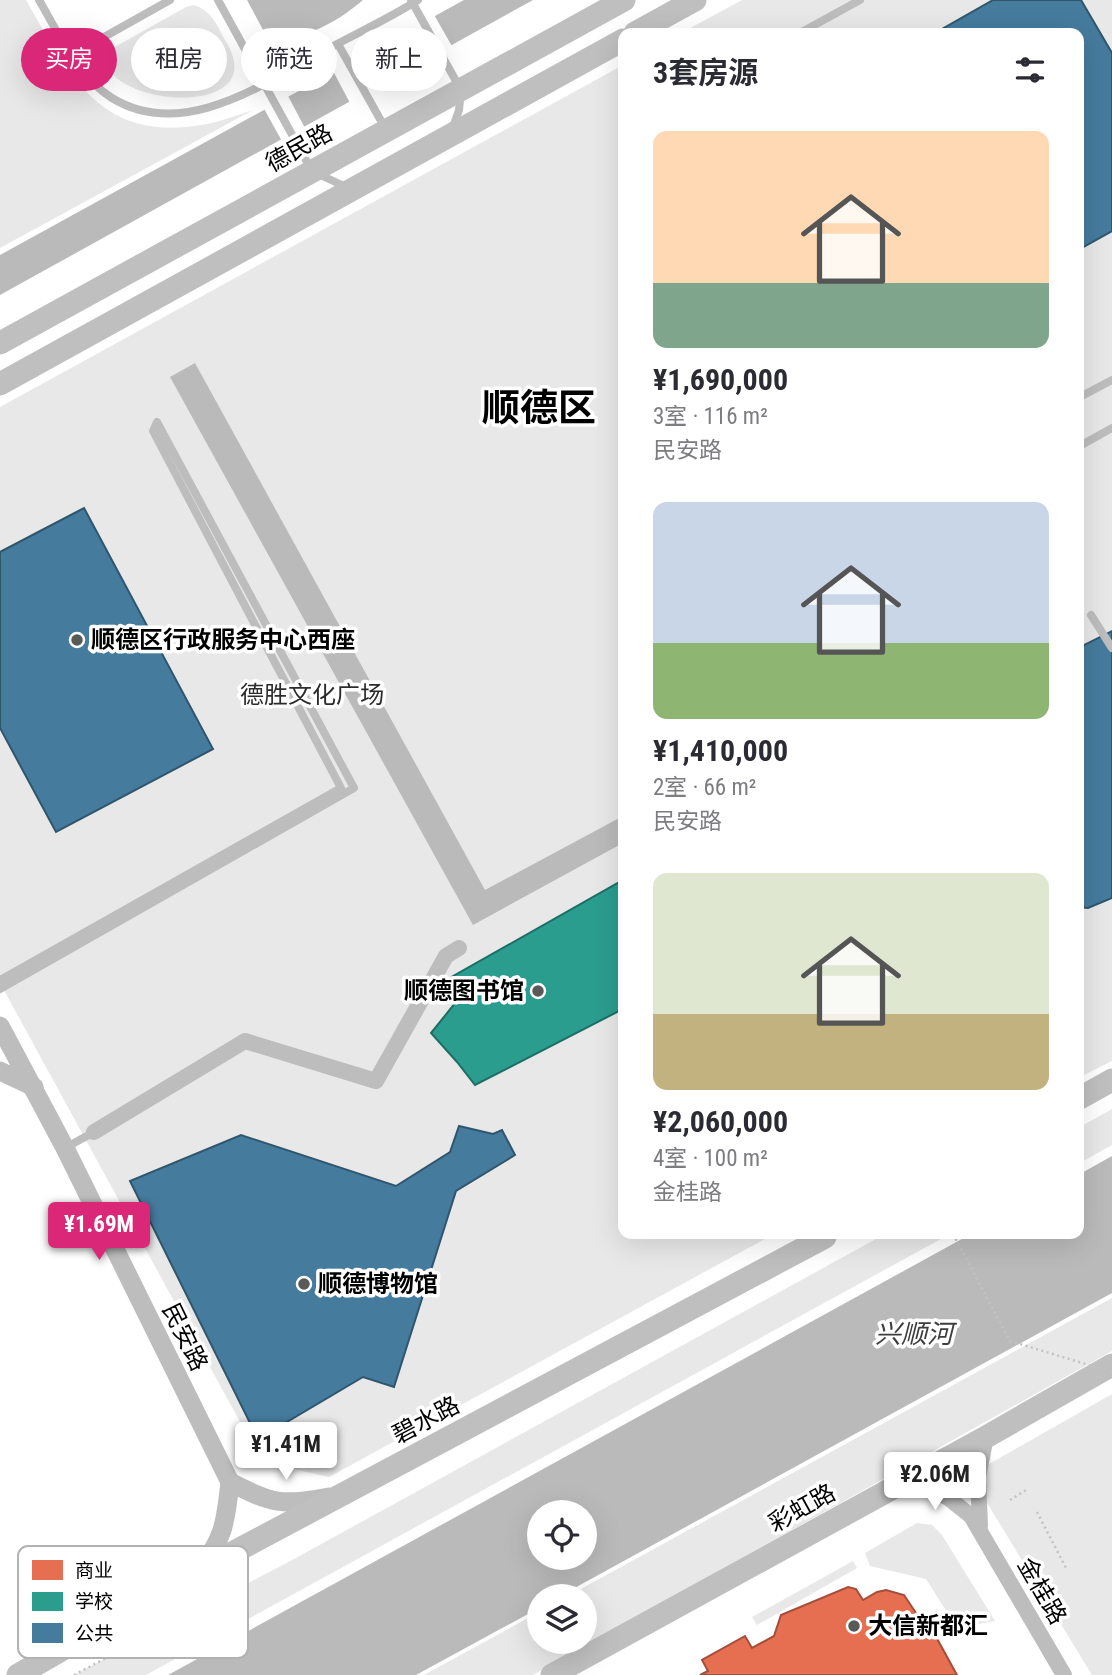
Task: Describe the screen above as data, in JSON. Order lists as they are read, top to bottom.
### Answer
{
  "streets": {
    "main road": ["德民路", "碧水路", "彩虹路"],
    "street": ["民安路", "金桂路"]
  },
  "crossings": [
    ["彩虹路", "金桂路"]
  ],
  "districts": ["顺德区"],
  "water": ["兴顺河"],
  "parks": ["德胜文化广场"],
  "places": [
    "顺德区行政服务中心西座",
    "顺德图书馆",
    "顺德博物馆",
    "大信新都汇"
  ],
  "legend": ["商业", "学校", "公共"],
  "page": {
    "chip": [
      "买房",
      "租房",
      "筛选",
      "新上"
    ],
    "heading": "3套房源",
    "list": [
      {
        "name": "¥1,690,000",
        "note": "3室 · 116 m² · 民安路"
      },
      {
        "name": "¥1,410,000",
        "note": "2室 · 66 m² · 民安路"
      },
      {
        "name": "¥2,060,000",
        "note": "4室 · 100 m² · 金桂路"
      }
    ],
    "price": ["¥1.69M", "¥1.41M", "¥2.06M"]
  }
}
